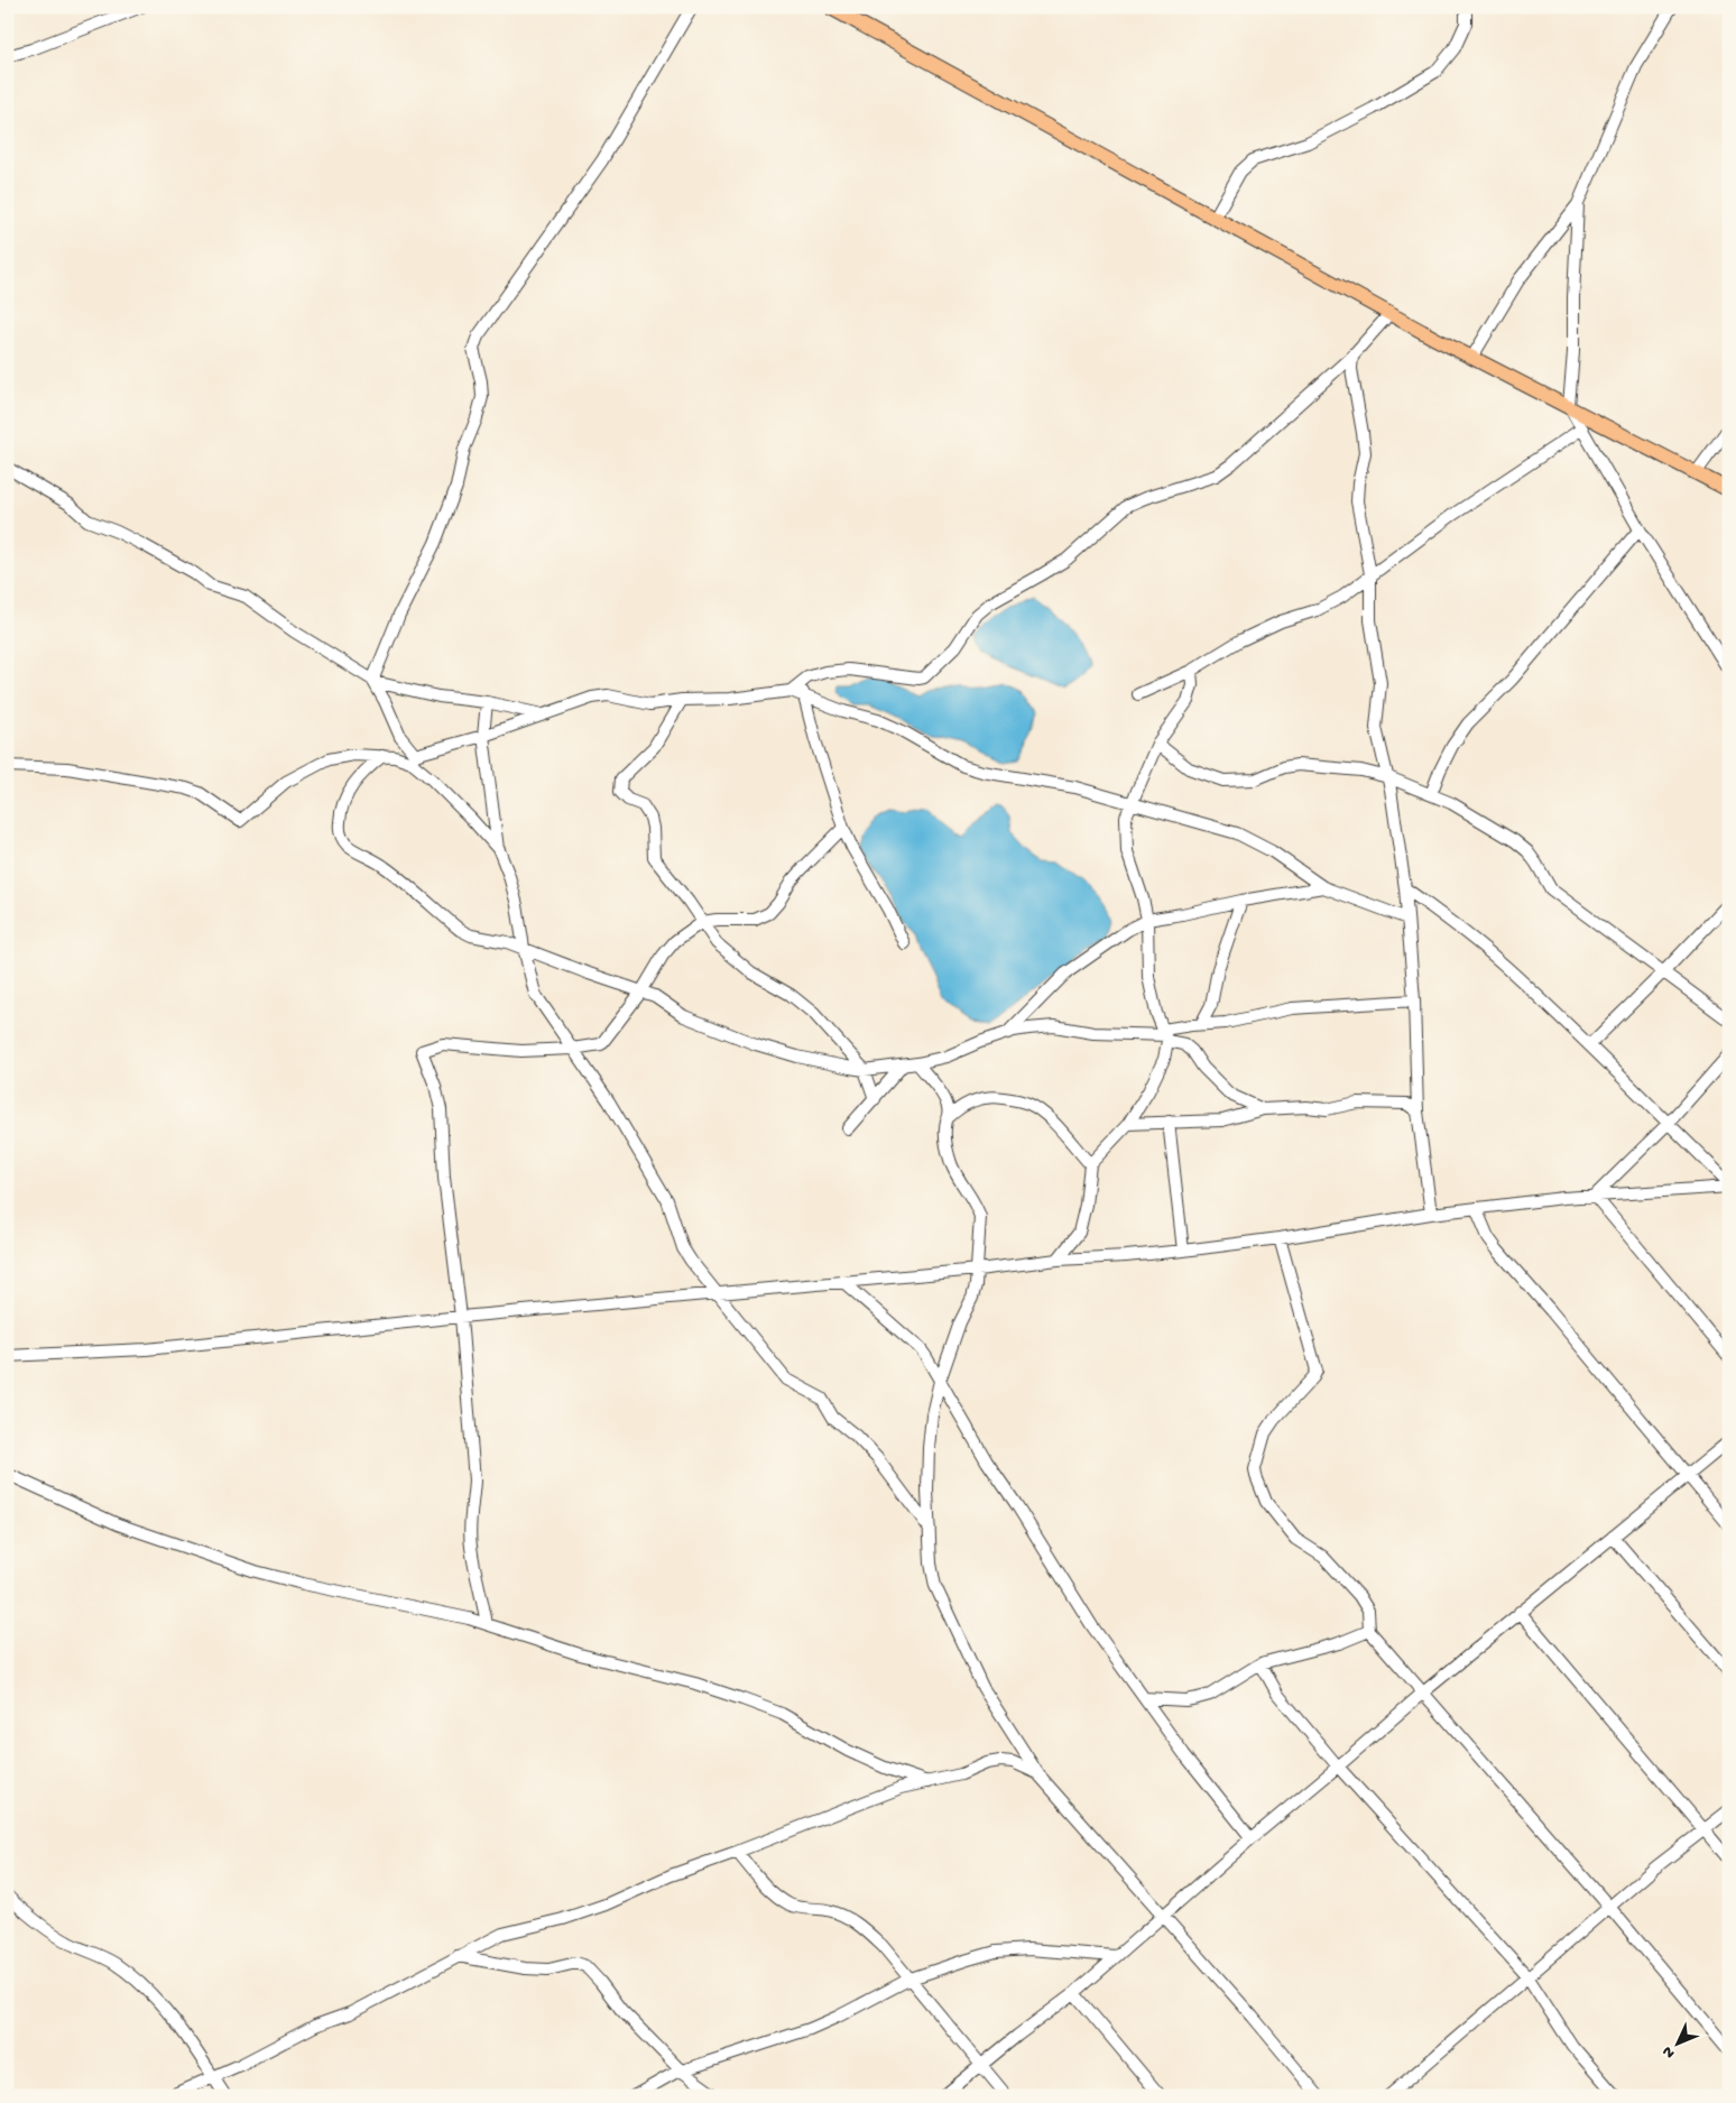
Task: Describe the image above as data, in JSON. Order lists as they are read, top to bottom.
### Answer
{
  "north": "bottom left"
}
